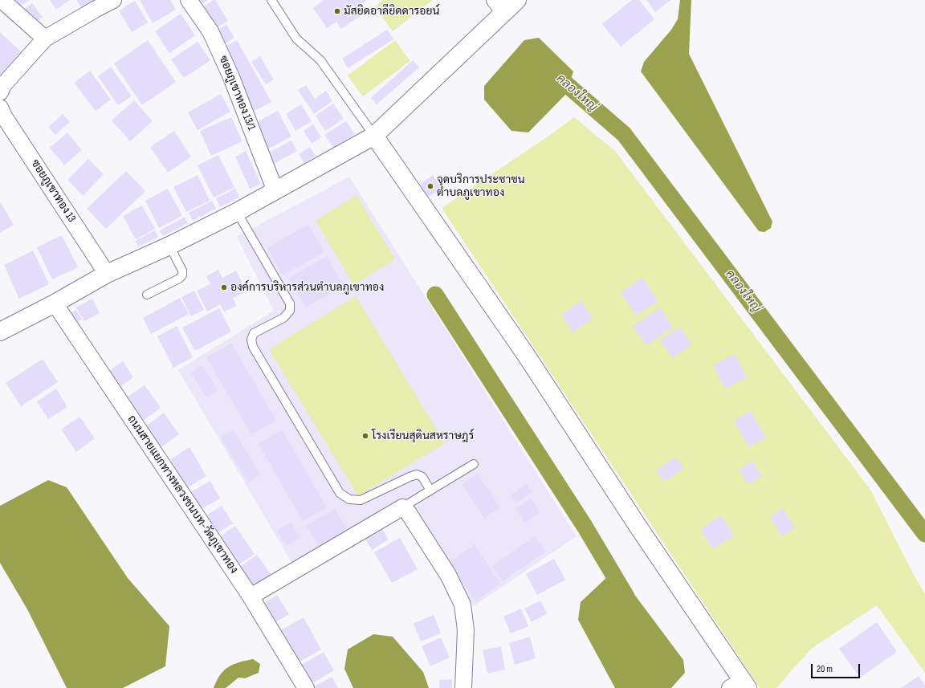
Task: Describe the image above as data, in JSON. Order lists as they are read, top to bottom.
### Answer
{
  "streets": {
    "street": ["ซอยภูเขาทอง 13/1", "ซอยภูเขาทอง 13", "ถนนสายแยกทางหลวงชนบท-วัดภูเขาทอง"]
  },
  "water": ["คลองใหญ่"],
  "places": [
    "มัสยิดอาลียิดดารอยน์",
    "จุดบริการประชาชน ตำบลภูเขาทอง",
    "องค์การบริหารส่วนตำบลภูเขาทอง",
    "โรงเรียนสุดินสหราษฎร์"
  ],
  "scale_bar": "20 m"
}
